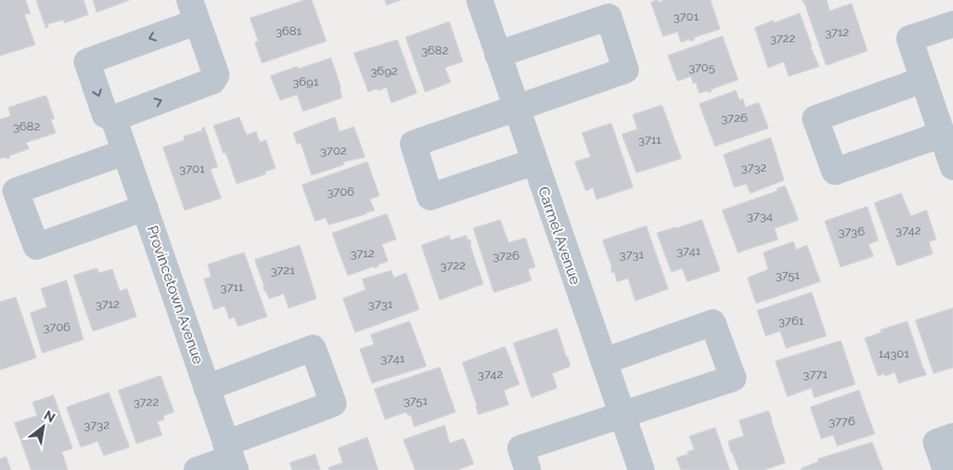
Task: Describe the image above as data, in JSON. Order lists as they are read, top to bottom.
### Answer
{
  "streets": {
    "street": ["Carmel Avenue", "Provincetown Avenue"]
  },
  "house_numbers": [
    "3701",
    "3681",
    "3712",
    "3722",
    "3682",
    "3705",
    "3692",
    "3691",
    "3726",
    "3682",
    "3711",
    "3702",
    "3732",
    "3701",
    "3706",
    "3734",
    "3742",
    "3736",
    "3741",
    "3712",
    "3731",
    "3726",
    "3722",
    "3721",
    "3751",
    "3711",
    "3712",
    "3731",
    "3761",
    "3706",
    "14301",
    "3741",
    "3742",
    "3771",
    "3751",
    "3722",
    "3776",
    "3732"
  ],
  "north": "top right"
}
